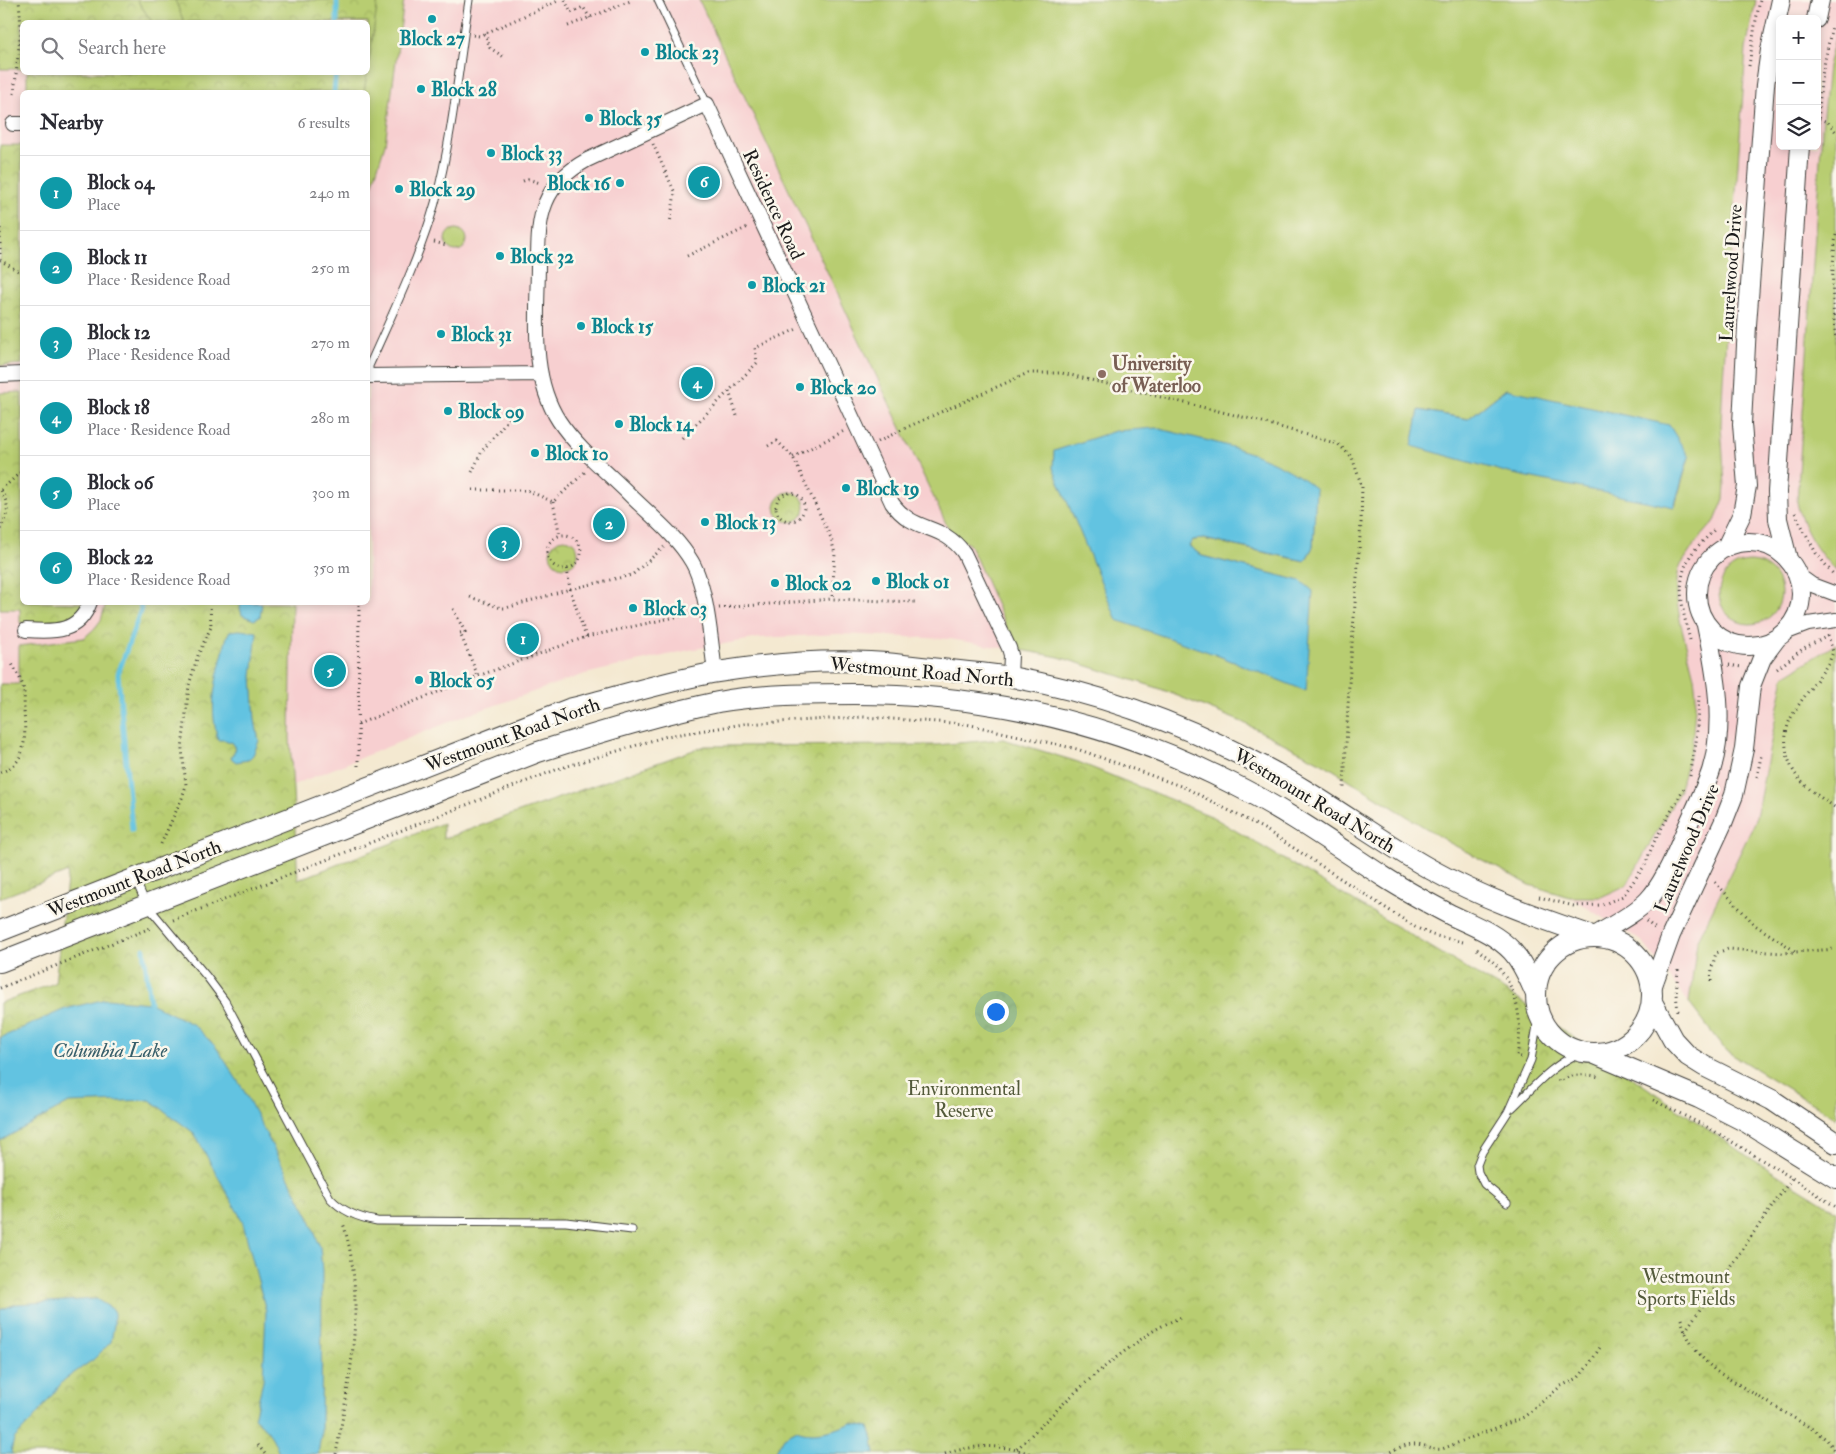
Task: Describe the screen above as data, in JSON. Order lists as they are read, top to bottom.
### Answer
{
  "streets": {
    "main road": ["Westmount Road North"],
    "street": ["Residence Road", "Laurelwood Drive"]
  },
  "crossings": [
    ["Residence Road", "Westmount Road North"],
    ["Laurelwood Drive", "Westmount Road North"]
  ],
  "water": ["Columbia Lake"],
  "parks": ["Environmental Reserve", "Westmount Sports Fields"],
  "places": [
    "Block 27",
    "Block 23",
    "Block 28",
    "Block 35",
    "Block 33",
    "Block 16",
    "Block 29",
    "Block 32",
    "Block 21",
    "Block 15",
    "Block 31",
    "University of Waterloo",
    "Block 20",
    "Block 09",
    "Block 14",
    "Block 10",
    "Block 19",
    "Block 13",
    "Block 01",
    "Block 02",
    "Block 03",
    "Block 05"
  ],
  "page": {
    "map_buttons": ["+", "−"],
    "search": "Search here",
    "heading": ["Nearby", "6 results"],
    "list": [
      {
        "mark": "1",
        "name": "Block 04",
        "note": "Place",
        "value": "240 m"
      },
      {
        "mark": "2",
        "name": "Block 11",
        "note": "Place · Residence Road",
        "value": "250 m"
      },
      {
        "mark": "3",
        "name": "Block 12",
        "note": "Place · Residence Road",
        "value": "270 m"
      },
      {
        "mark": "4",
        "name": "Block 18",
        "note": "Place · Residence Road",
        "value": "280 m"
      },
      {
        "mark": "5",
        "name": "Block 06",
        "note": "Place",
        "value": "300 m"
      },
      {
        "mark": "6",
        "name": "Block 22",
        "note": "Place · Residence Road",
        "value": "350 m"
      }
    ],
    "pins": [
      "6",
      "4",
      "2",
      "3",
      "1",
      "5"
    ]
  }
}
